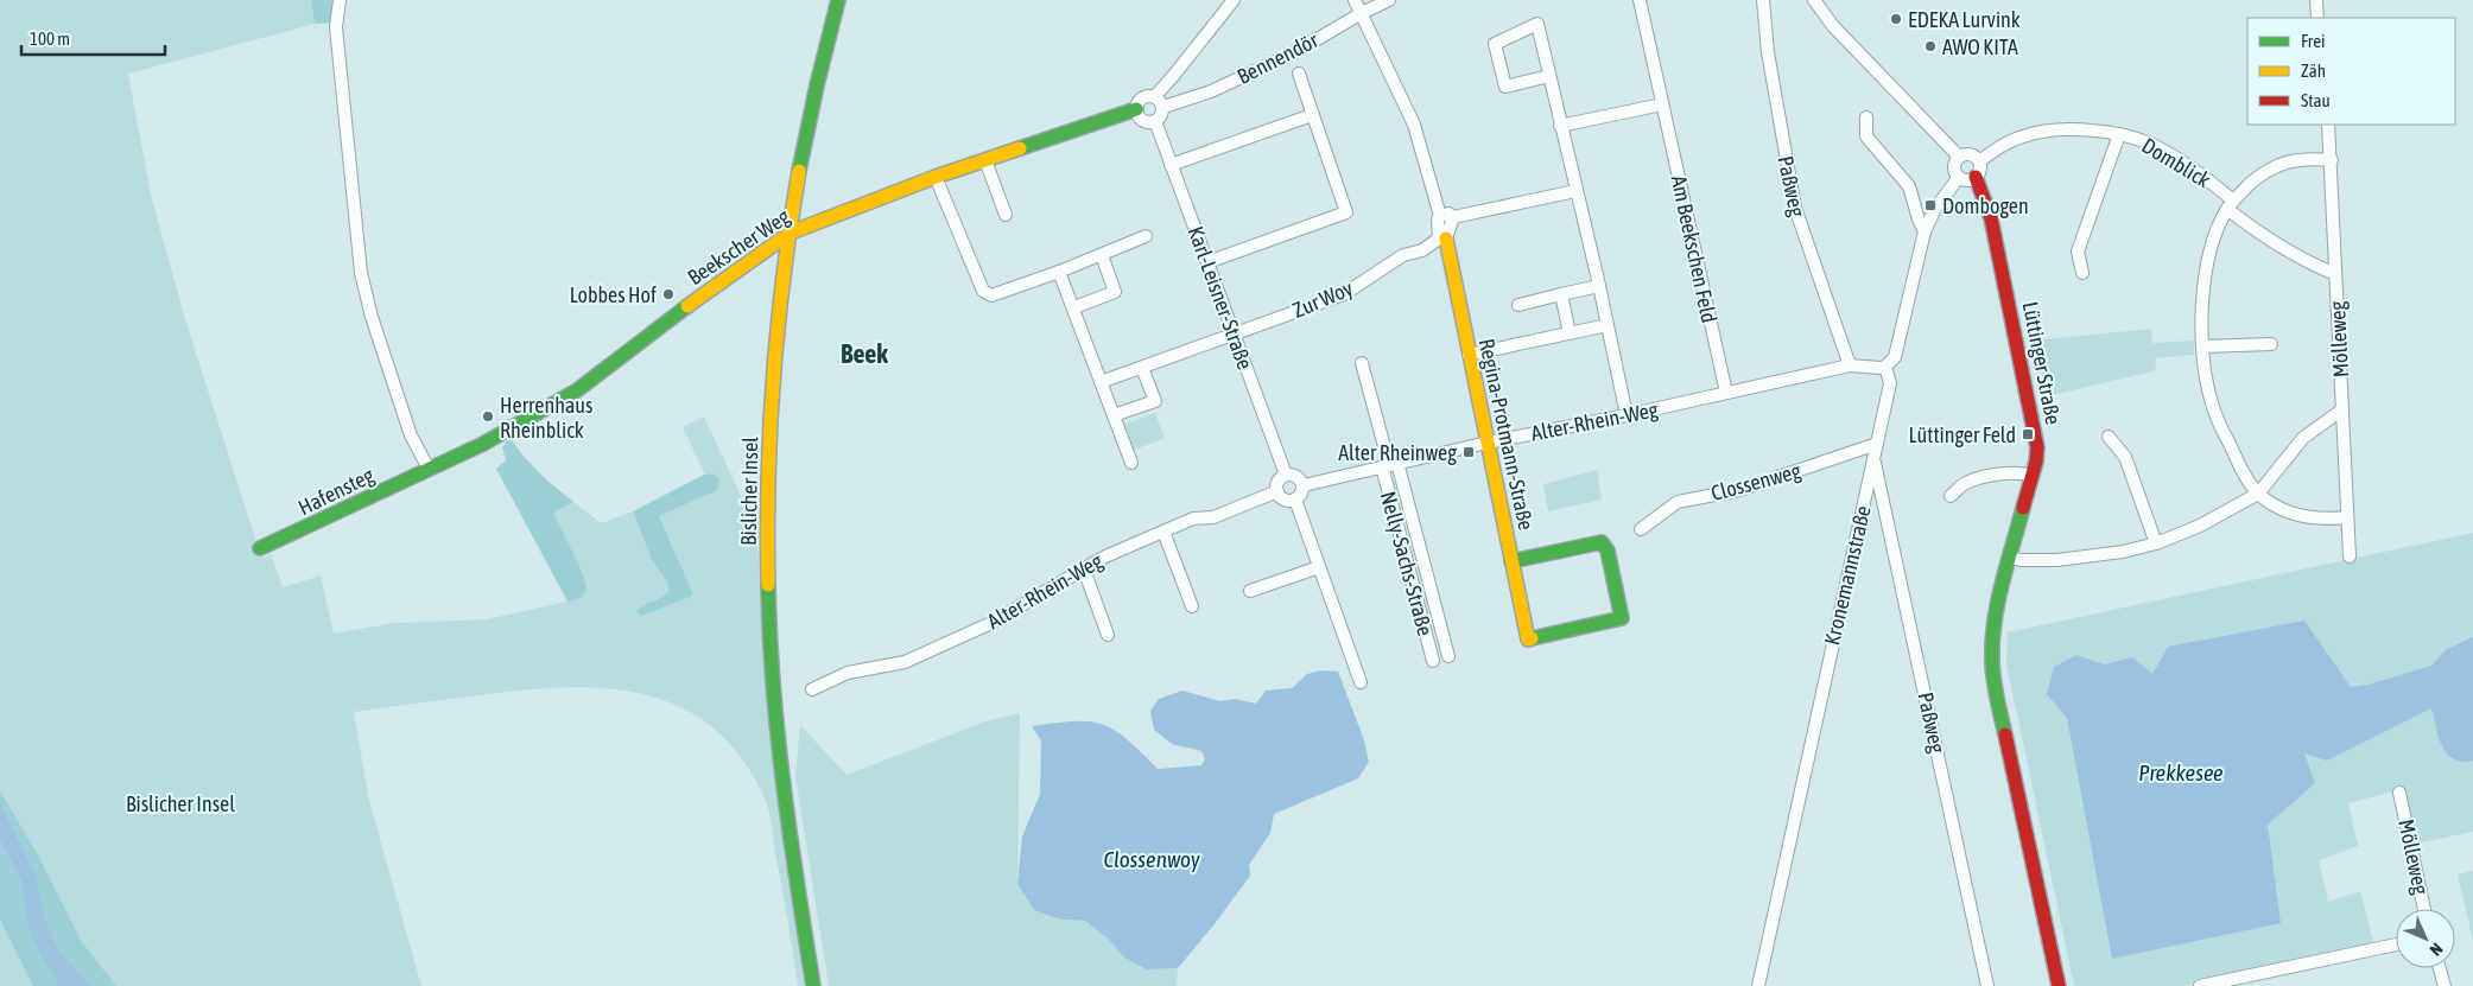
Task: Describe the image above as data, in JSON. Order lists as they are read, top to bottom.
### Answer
{
  "streets": {
    "street": [
      "Bennendör",
      "Domblick",
      "Paßweg",
      "Beekscher Weg",
      "Am Beekschen Feld",
      "Karl-Leisner-Straße",
      "Zur Woy",
      "Mölleweg",
      "Lüttinger Straße",
      "Alter-Rhein-Weg",
      "Regina-Protmann-Straße",
      "Clossenweg",
      "Hafensteg",
      "Bislicher Insel",
      "Nelly-Sachs-Straße",
      "Kronemannstraße"
    ]
  },
  "crossings": [
    ["Bennendör", "Beekscher Weg"],
    ["Bennendör", "Karl-Leisner-Straße"],
    ["Domblick", "Mölleweg"],
    ["Domblick", "Lüttinger Straße"],
    ["Paßweg", "Alter-Rhein-Weg"],
    ["Paßweg", "Kronemannstraße"],
    ["Beekscher Weg", "Karl-Leisner-Straße"],
    ["Beekscher Weg", "Hafensteg"],
    ["Beekscher Weg", "Bislicher Insel"],
    ["Am Beekschen Feld", "Alter-Rhein-Weg"],
    ["Karl-Leisner-Straße", "Zur Woy"],
    ["Karl-Leisner-Straße", "Alter-Rhein-Weg"],
    ["Zur Woy", "Regina-Protmann-Straße"],
    ["Alter-Rhein-Weg", "Regina-Protmann-Straße"],
    ["Alter-Rhein-Weg", "Nelly-Sachs-Straße"],
    ["Alter-Rhein-Weg", "Kronemannstraße"],
    ["Clossenweg", "Kronemannstraße"]
  ],
  "districts": ["Beek"],
  "water": ["Prekkesee", "Clossenwoy"],
  "parks": ["Bislicher Insel"],
  "places": {
    "other": [
      "EDEKA Lurvink",
      "AWO KITA",
      "Lobbes Hof",
      "Herrenhaus Rheinblick"
    ],
    "transit": ["Dombogen", "Lüttinger Feld", "Alter Rheinweg"]
  },
  "legend": ["Frei", "Zäh", "Stau"],
  "scale_bar": "100 m",
  "north": "bottom right"
}
